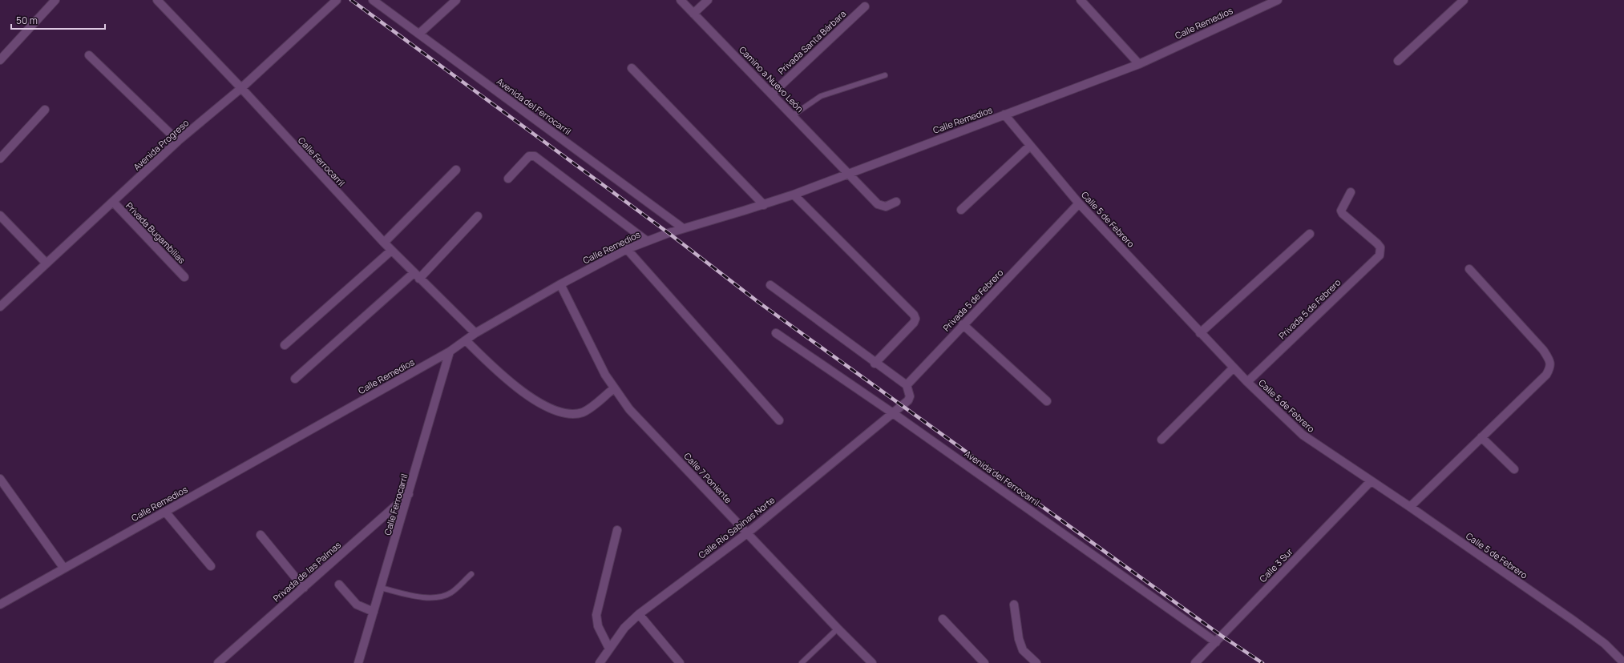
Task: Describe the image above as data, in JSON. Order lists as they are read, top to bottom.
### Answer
{
  "streets": {
    "street": [
      "Calle Remedios",
      "Privada Santa Bárbara",
      "Camino a Nuevo León",
      "Avenida del Ferrocarril",
      "Avenida Progreso",
      "Calle Ferrocarril",
      "Calle 5 de Febrero",
      "Privada Bugambilias",
      "Privada 5 de Febrero",
      "Calle 7 Poniente",
      "Calle Río Sabinas Norte",
      "Calle 3 Sur",
      "Privada de las Palmas"
    ]
  },
  "crossings": [
    ["Calle Remedios", "Camino a Nuevo León"],
    ["Calle Remedios", "Avenida del Ferrocarril"],
    ["Calle Remedios", "Calle Ferrocarril"],
    ["Calle Remedios", "Calle 5 de Febrero"],
    ["Calle Remedios", "Calle 7 Poniente"],
    ["Privada Santa Bárbara", "Camino a Nuevo León"],
    ["Avenida del Ferrocarril", "Calle Río Sabinas Norte"],
    ["Avenida del Ferrocarril", "Calle 3 Sur"],
    ["Avenida Progreso", "Calle Ferrocarril"],
    ["Avenida Progreso", "Privada Bugambilias"],
    ["Calle Ferrocarril", "Privada de las Palmas"],
    ["Calle 5 de Febrero", "Privada 5 de Febrero"],
    ["Calle 5 de Febrero", "Calle 3 Sur"],
    ["Calle 7 Poniente", "Calle Río Sabinas Norte"]
  ],
  "scale_bar": "50 m"
}
